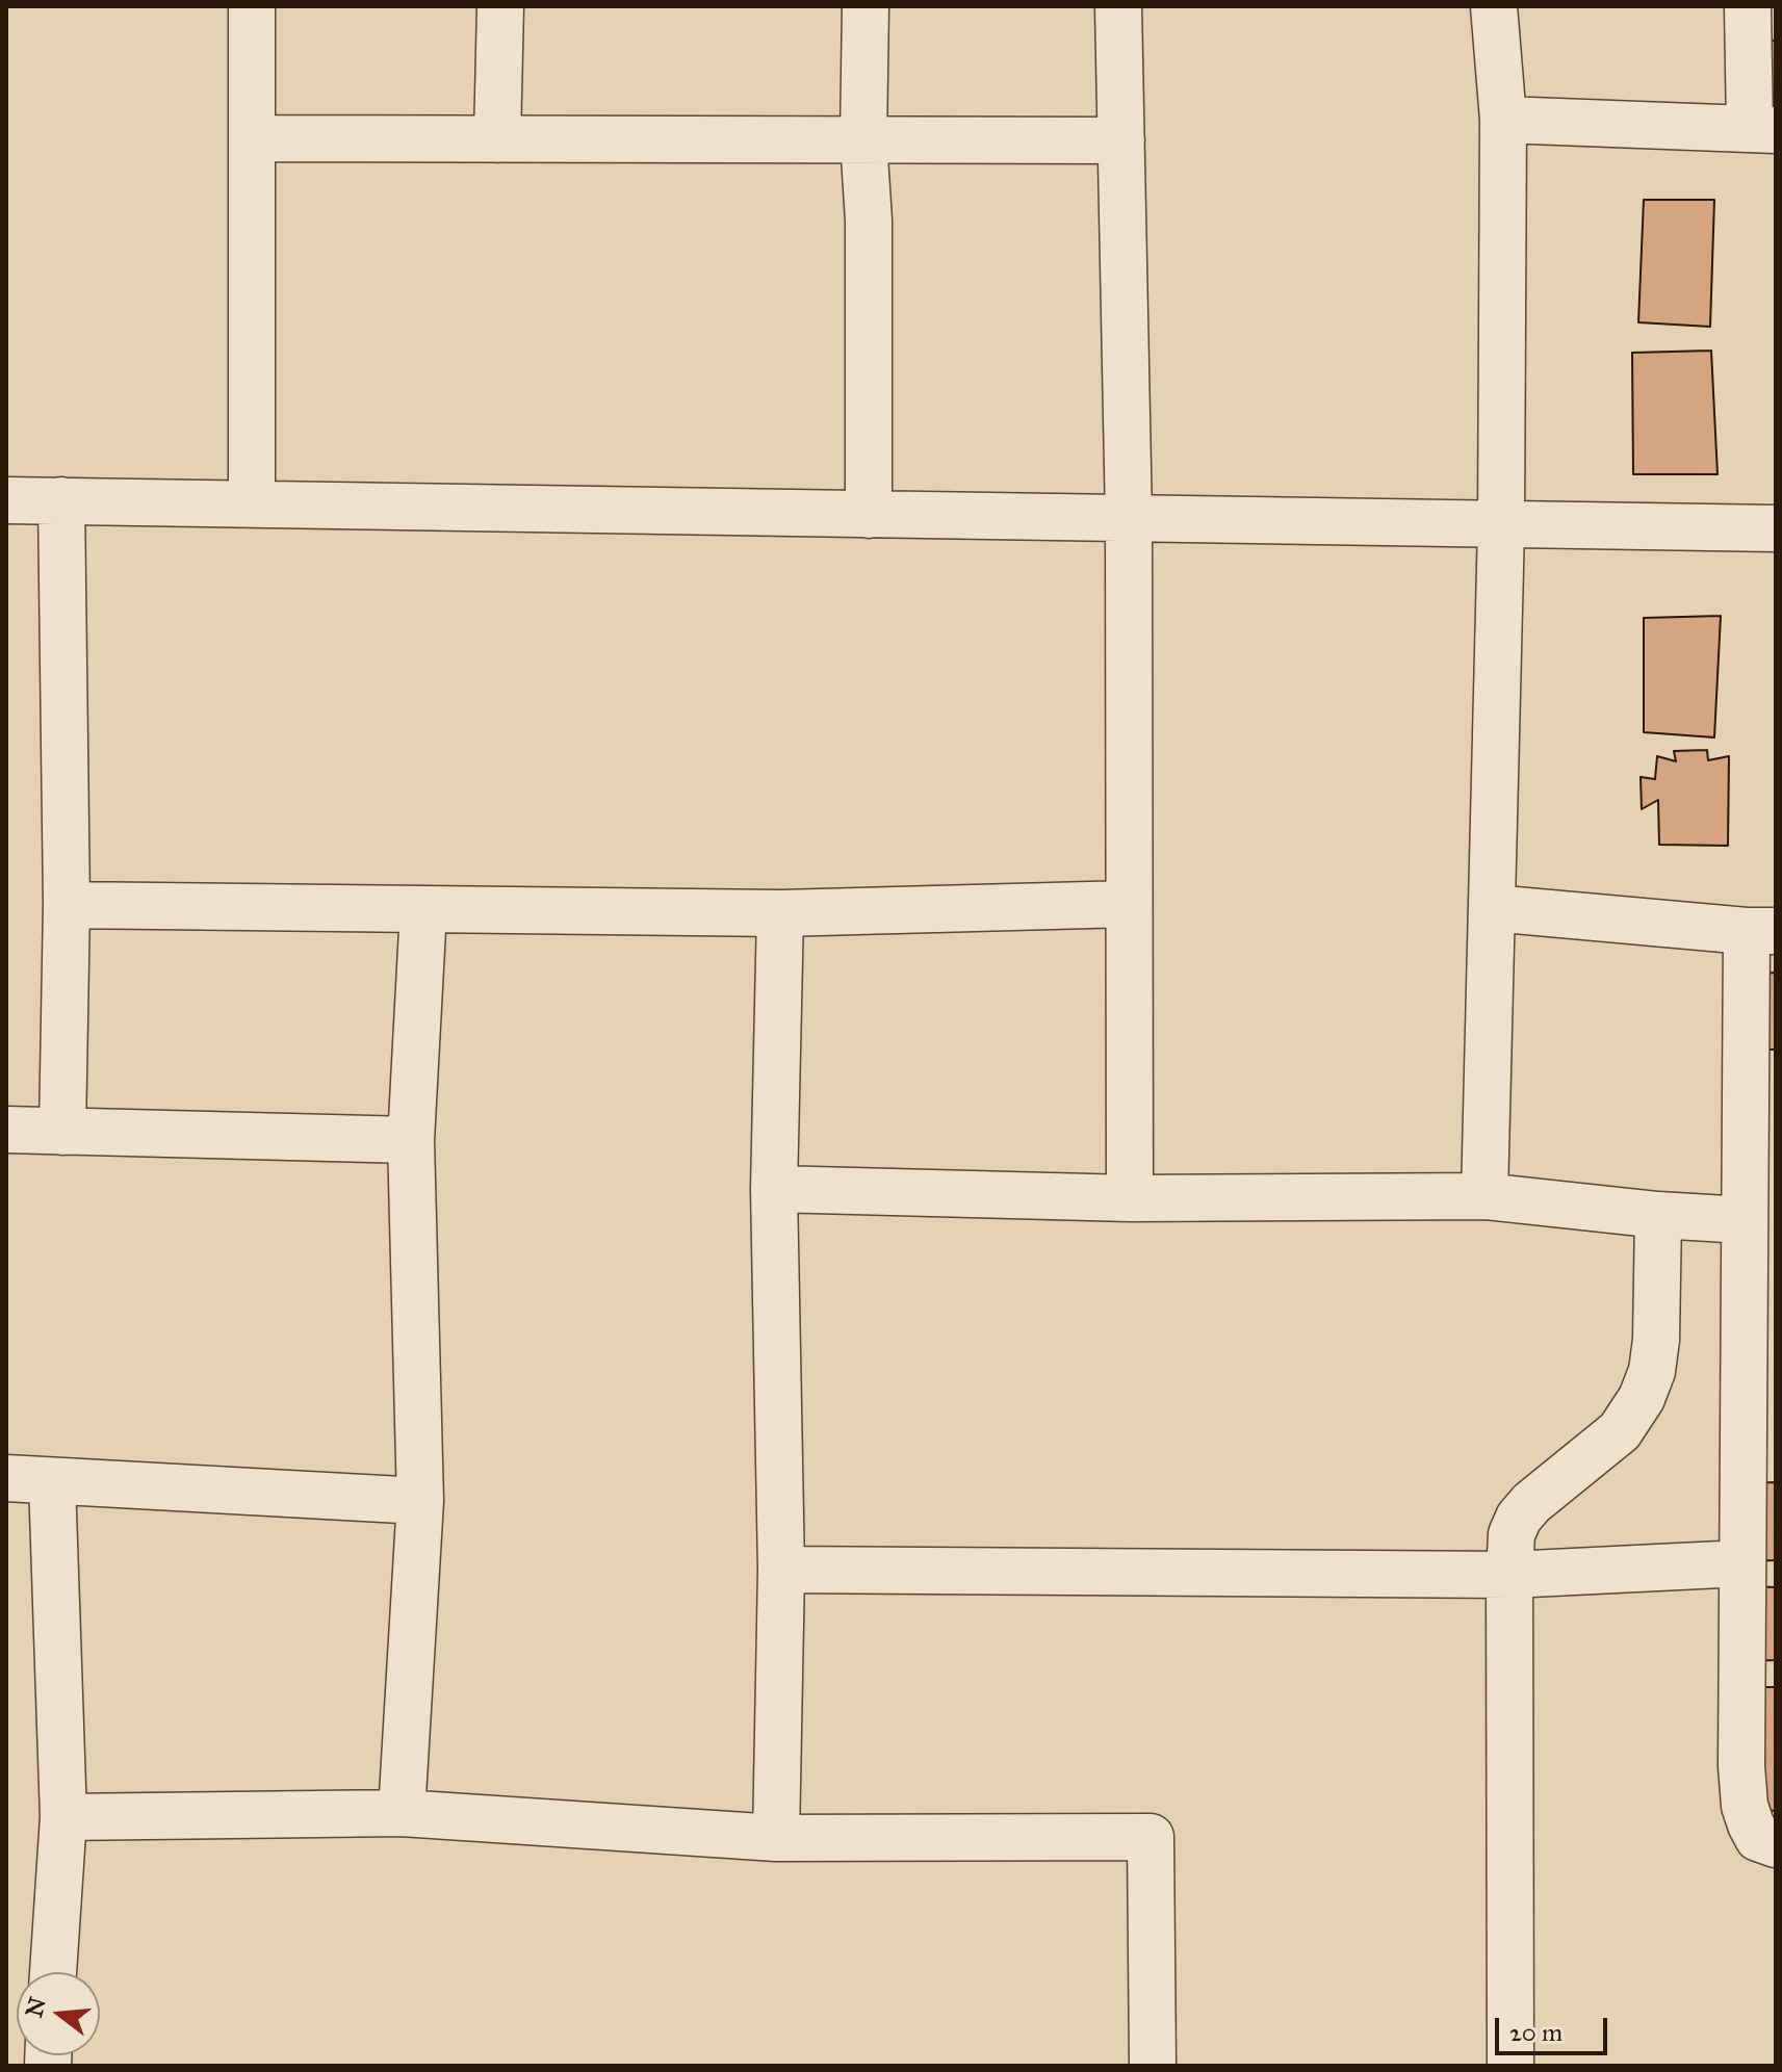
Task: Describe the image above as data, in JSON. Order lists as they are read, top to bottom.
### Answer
{
  "scale_bar": "20 m",
  "north": "left"
}
